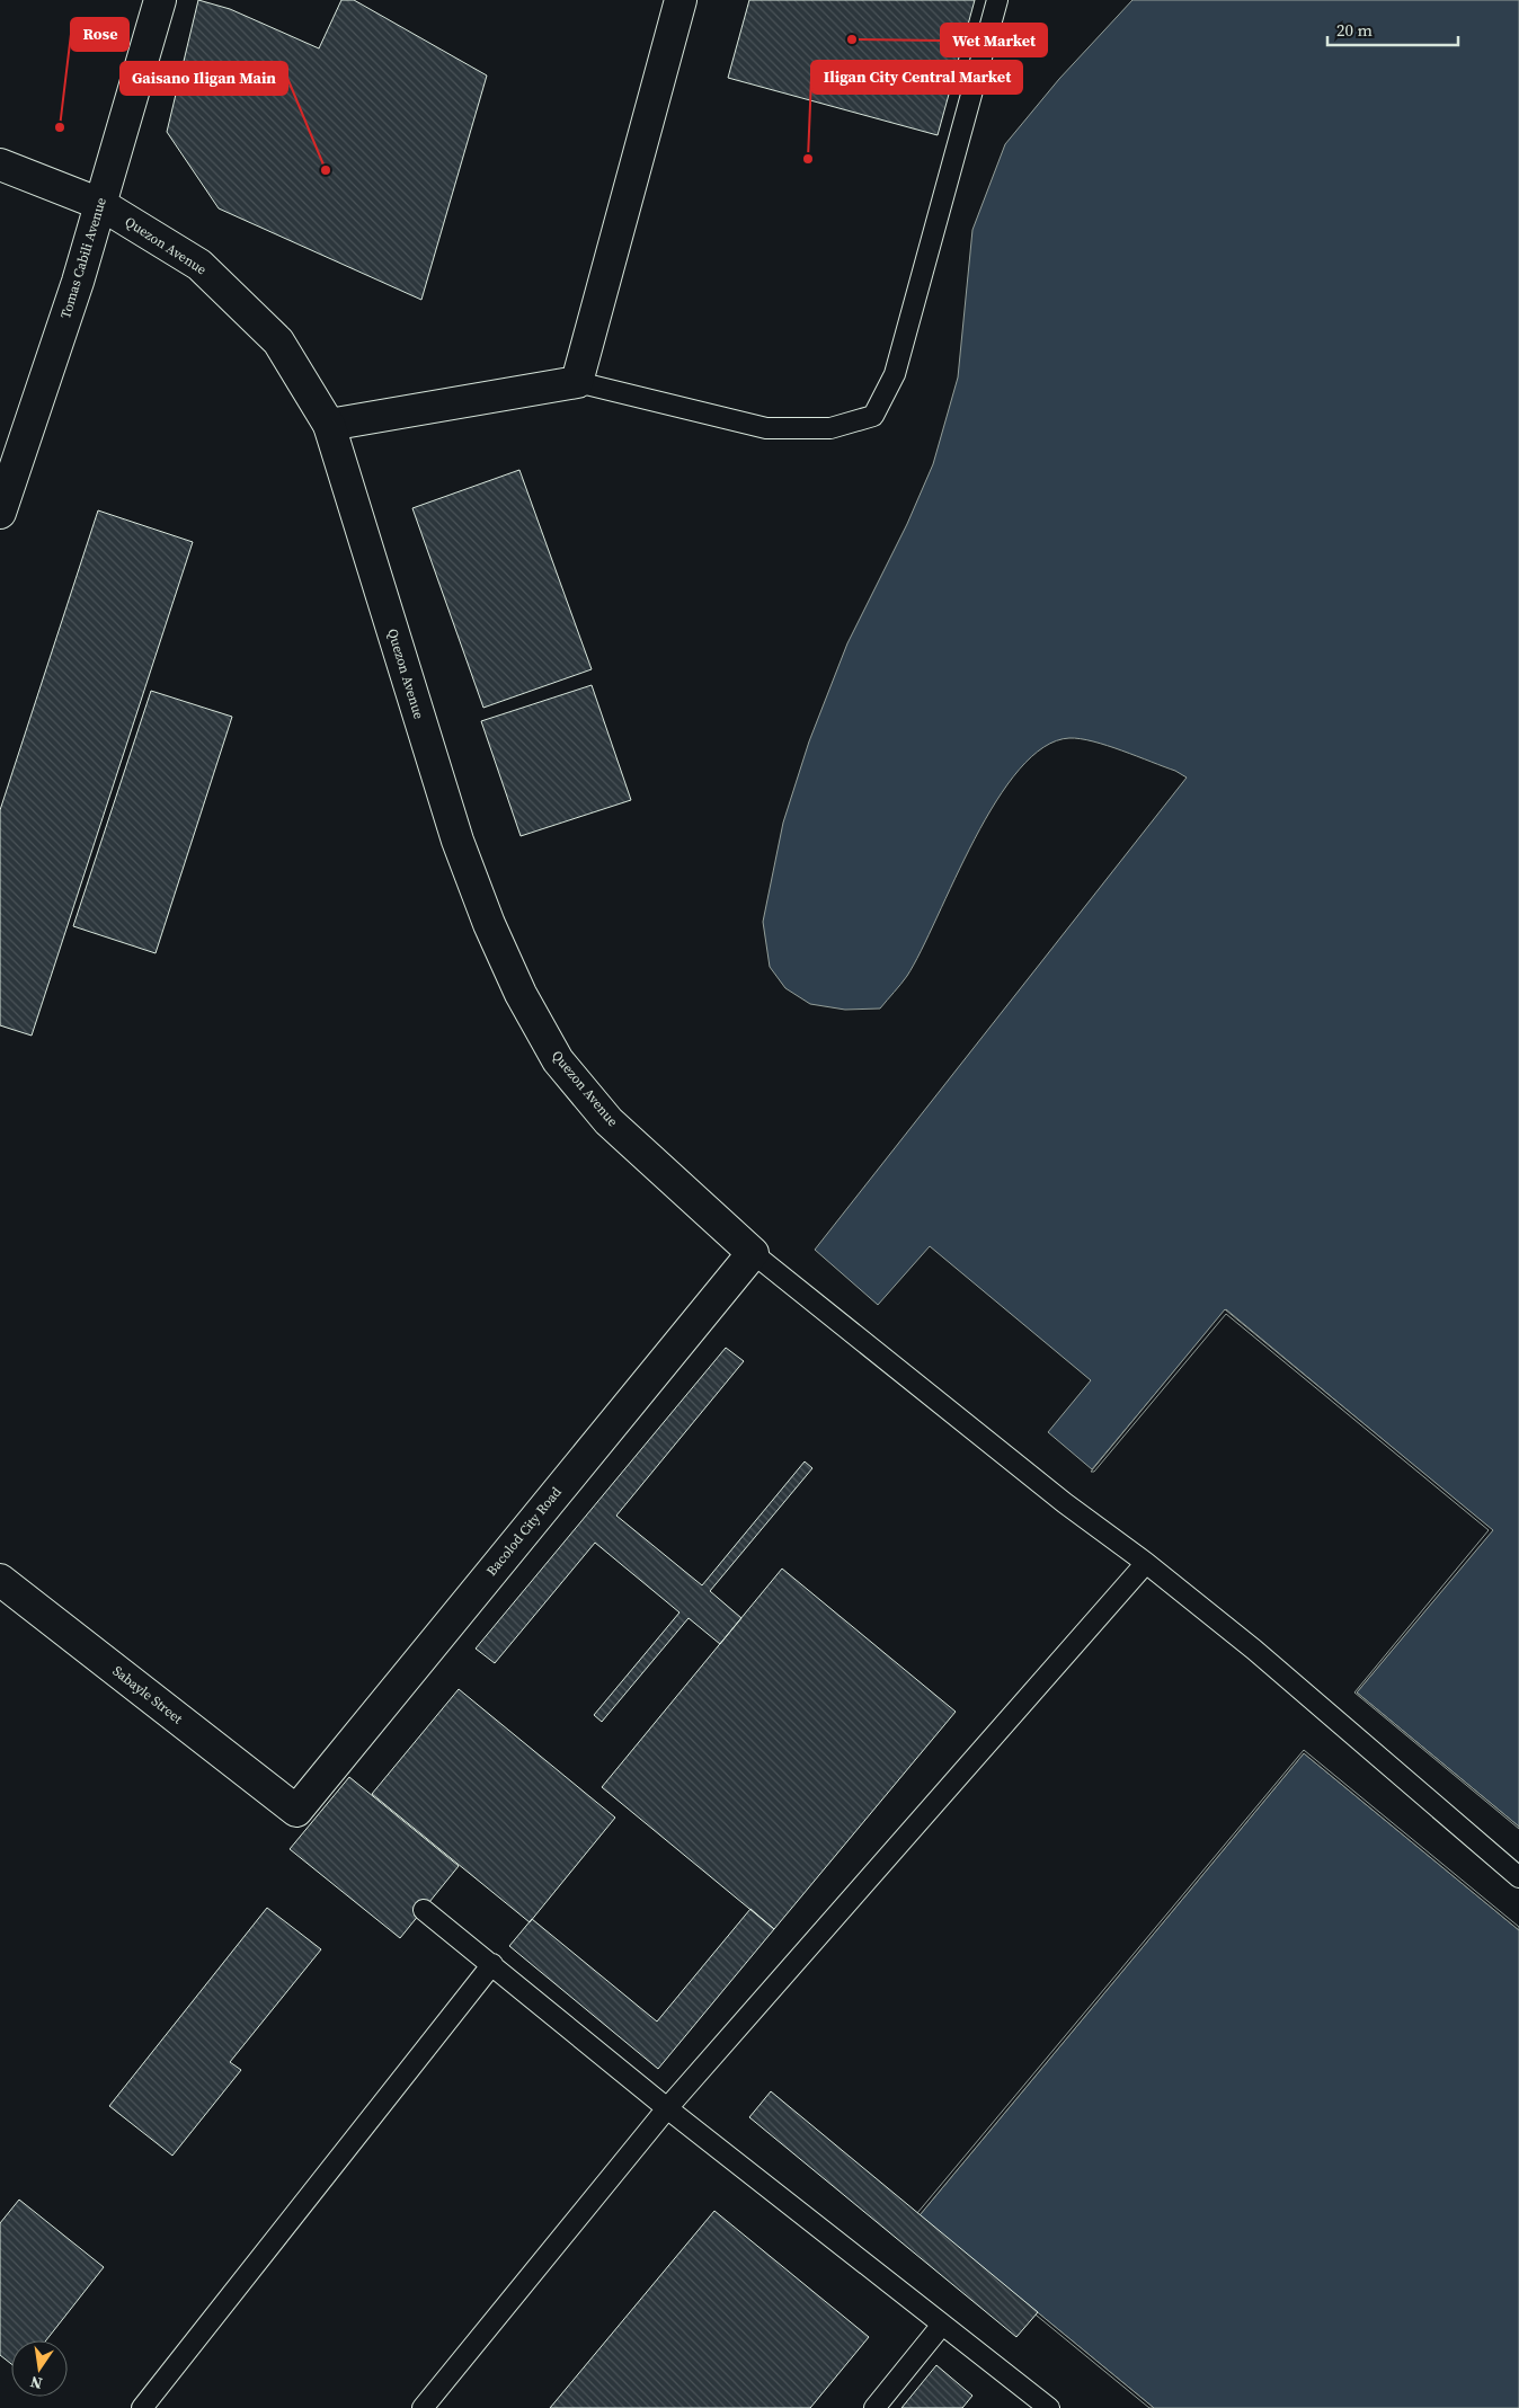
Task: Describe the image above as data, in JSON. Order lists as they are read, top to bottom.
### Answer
{
  "streets": {
    "street": [
      "Quezon Avenue",
      "Tomas Cabili Avenue",
      "Bacolod City Road",
      "Sabayle Street"
    ]
  },
  "crossings": [
    ["Quezon Avenue", "Tomas Cabili Avenue"],
    ["Quezon Avenue", "Bacolod City Road"],
    ["Bacolod City Road", "Sabayle Street"]
  ],
  "places": [
    "Wet Market",
    "Rose",
    "Iligan City Central Market",
    "Gaisano Iligan Main"
  ],
  "scale_bar": "20 m",
  "north": "bottom"
}
